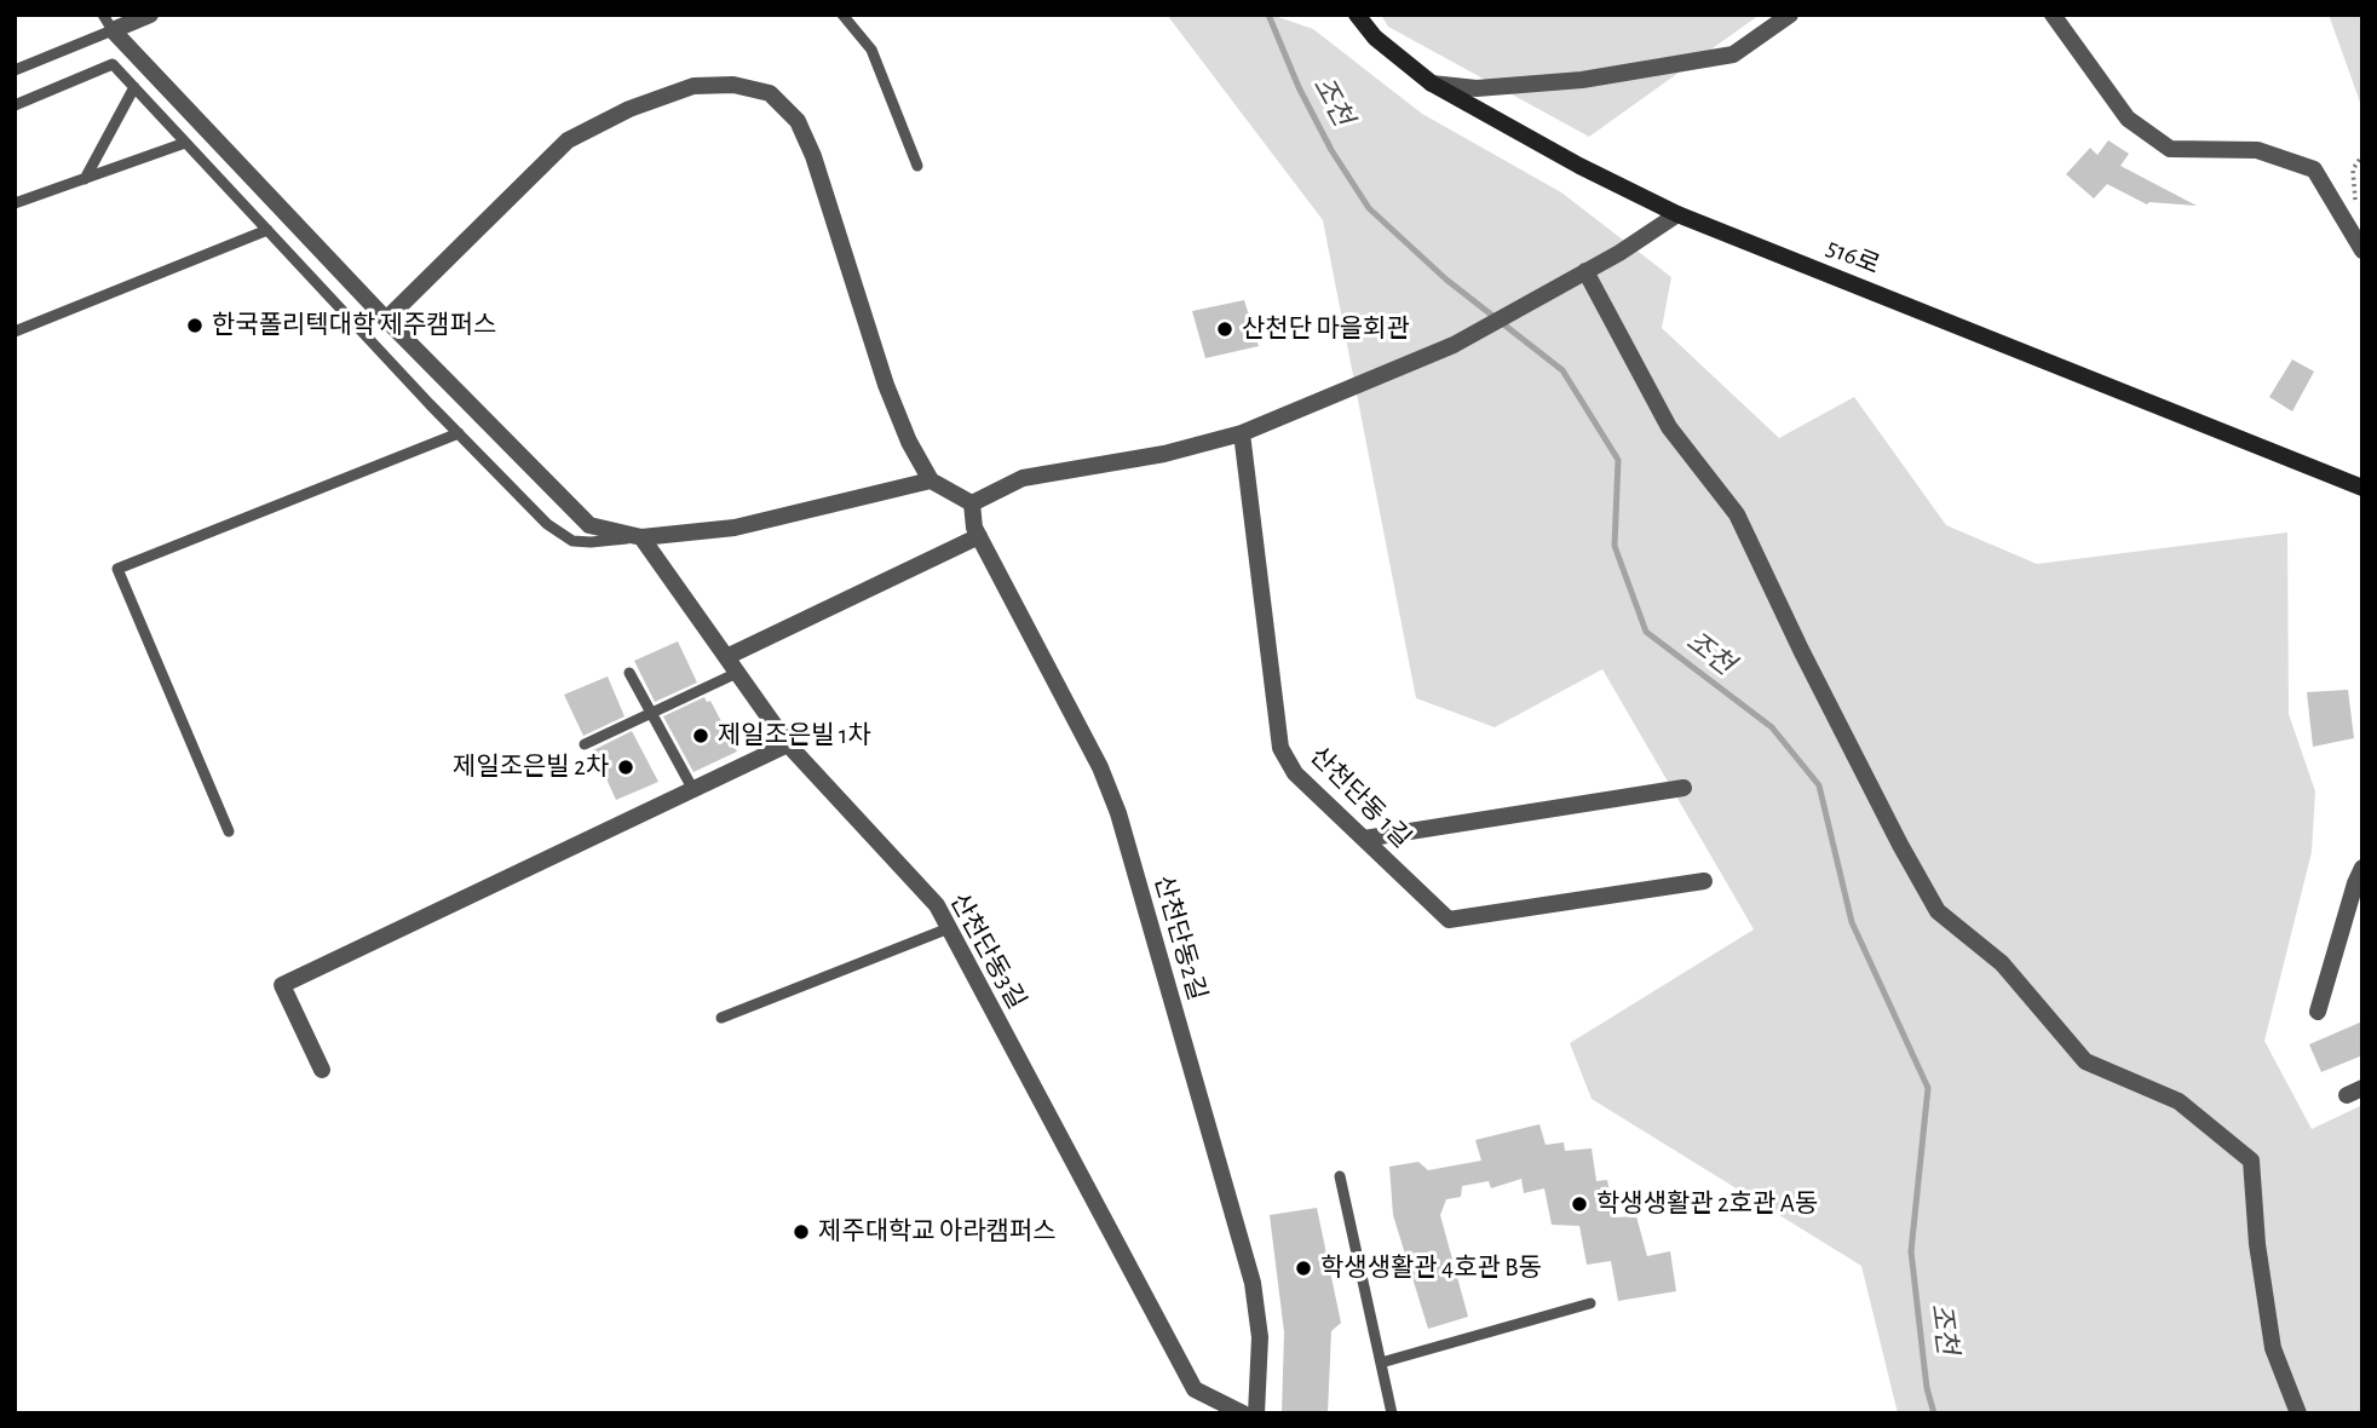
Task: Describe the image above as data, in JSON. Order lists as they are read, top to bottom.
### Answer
{
  "streets": {
    "main road": ["516로"],
    "street": ["산천단동 1길", "산천단동2길", "산천단동3길"]
  },
  "water": ["조천"],
  "places": [
    "한국폴리텍대학 제주캠퍼스",
    "산천단 마을회관",
    "제일조은빌 1차",
    "제일조은빌 2차",
    "학생생활관 2호관 A동",
    "제주대학교 아라캠퍼스",
    "학생생활관 4호관 B동"
  ]
}
